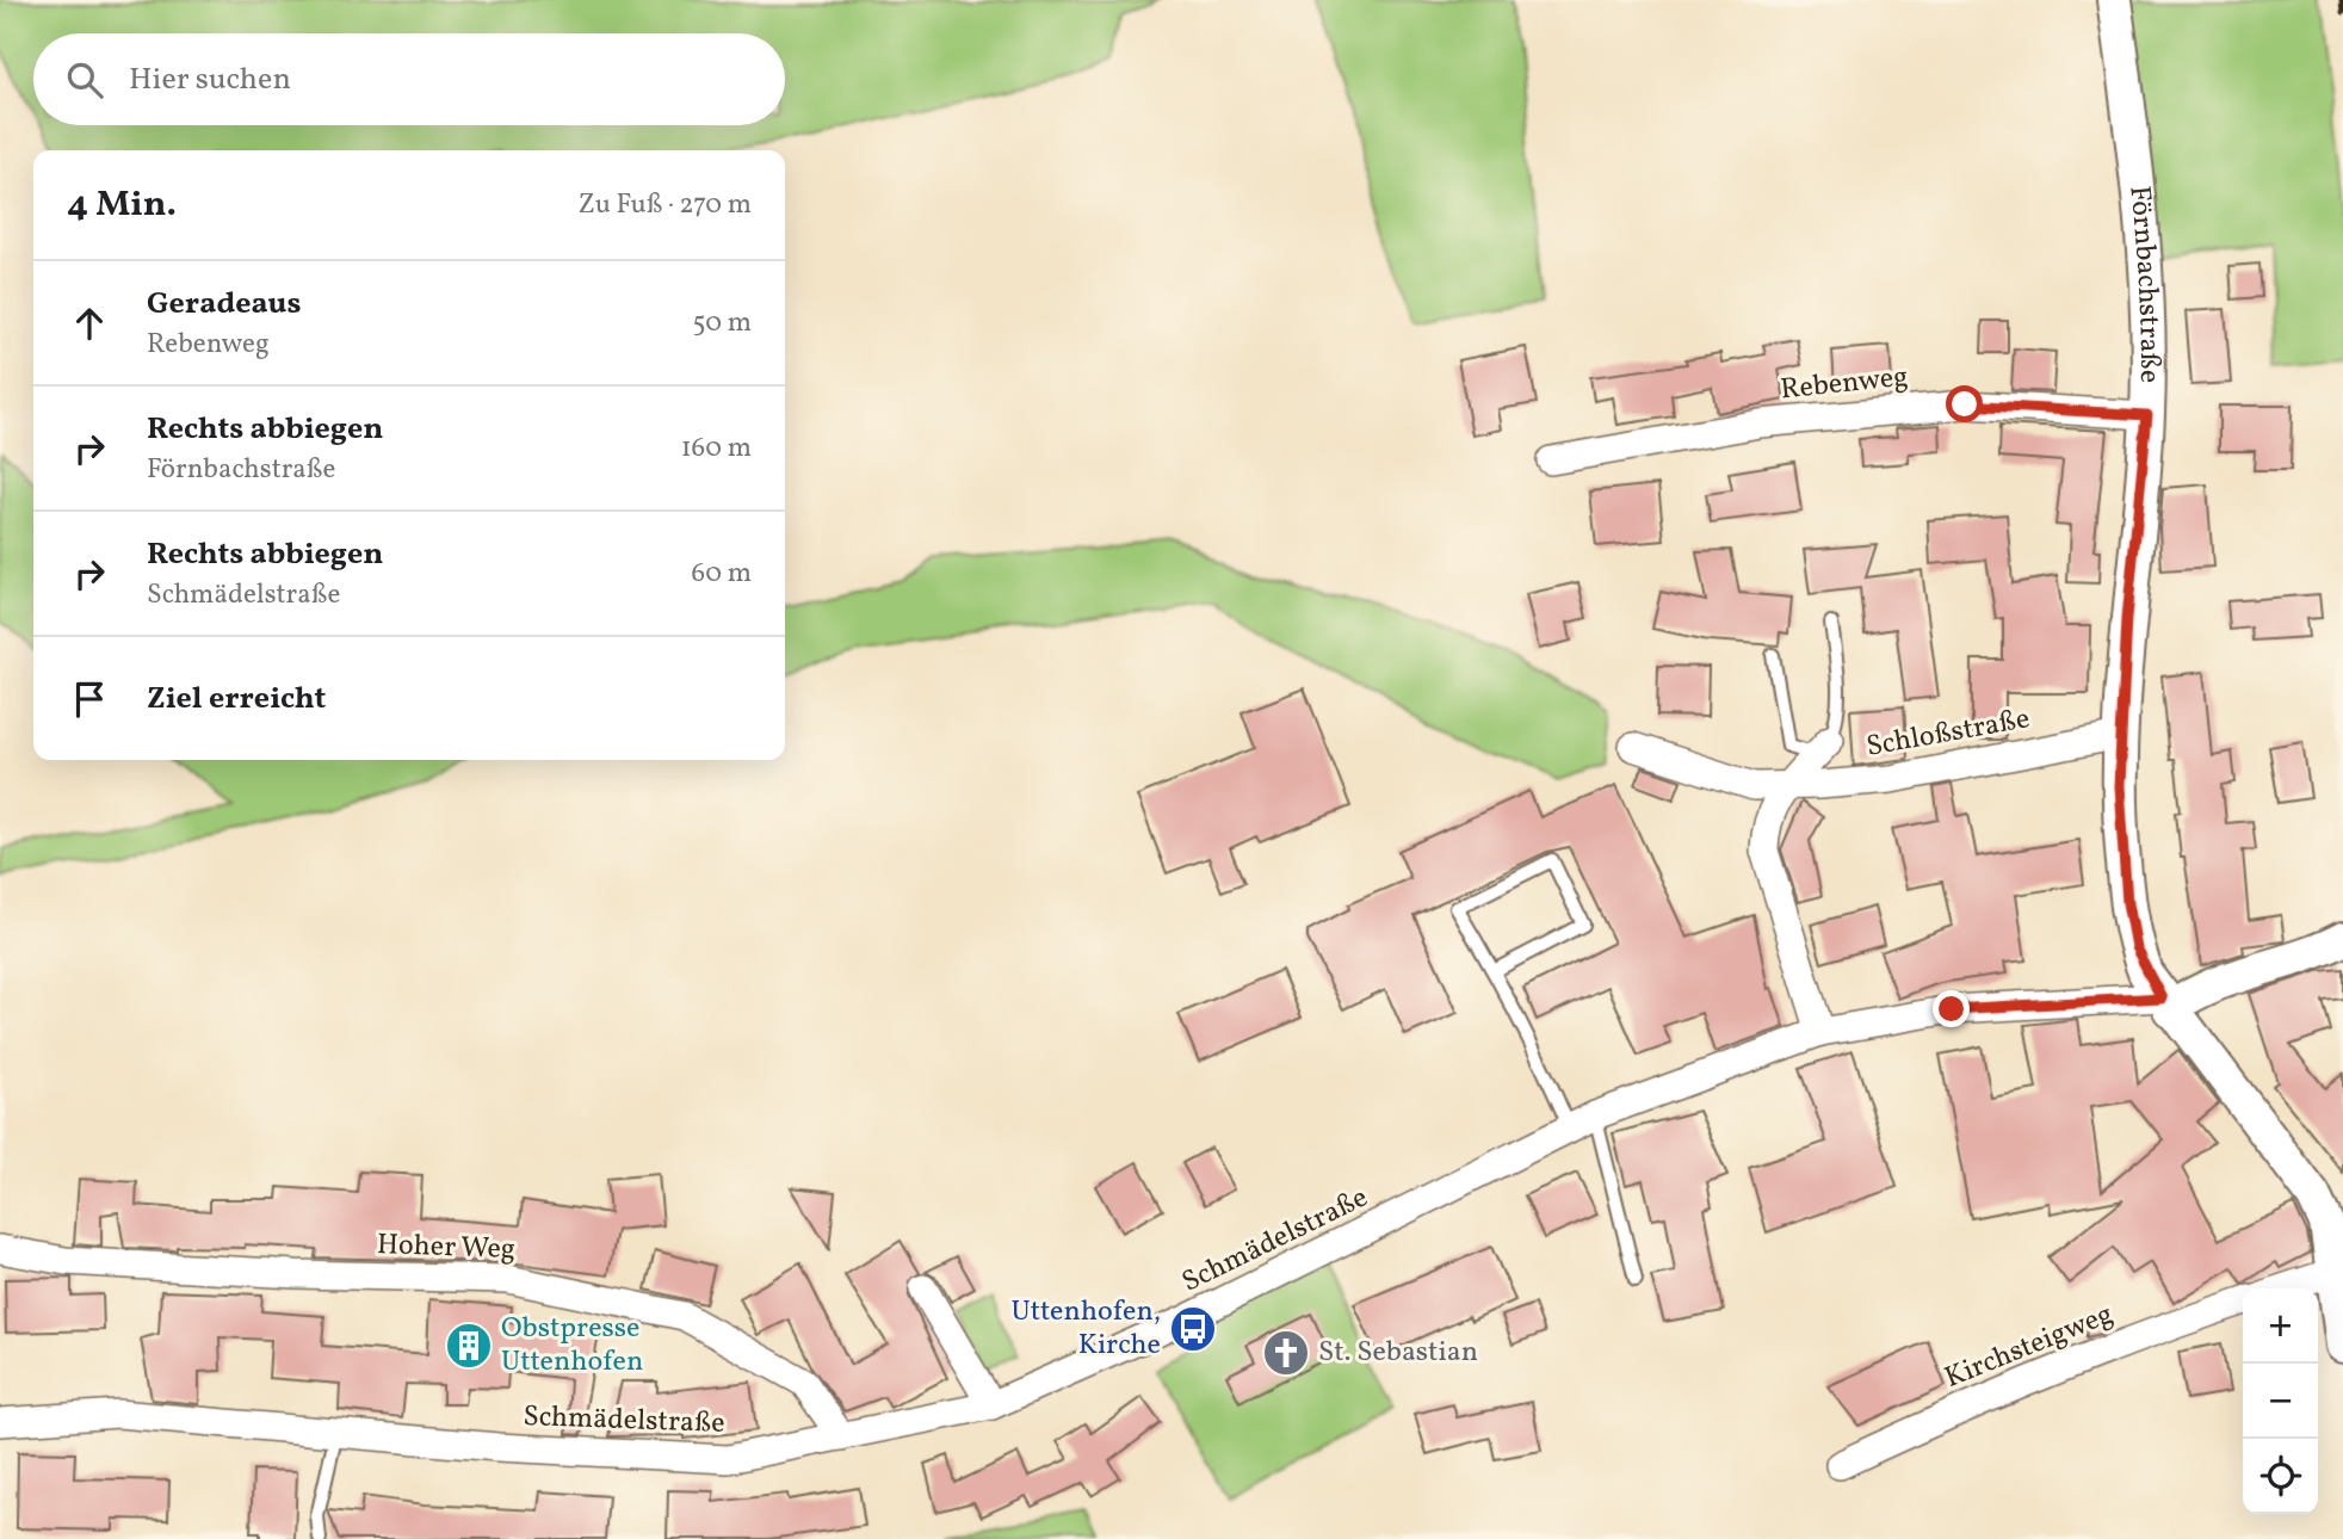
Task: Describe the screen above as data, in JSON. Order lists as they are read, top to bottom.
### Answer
{
  "streets": {
    "street": [
      "Förnbachstraße",
      "Rebenweg",
      "Schloßstraße",
      "Schmädelstraße",
      "Hoher Weg",
      "Kirchsteigweg"
    ]
  },
  "crossings": [
    ["Förnbachstraße", "Rebenweg"],
    ["Förnbachstraße", "Schloßstraße"],
    ["Förnbachstraße", "Schmädelstraße"],
    ["Schmädelstraße", "Hoher Weg"]
  ],
  "places": {
    "bus stop": ["Uttenhofen, Kirche"],
    "building": ["Obstpresse Uttenhofen"],
    "church": ["St. Sebastian"]
  },
  "page": {
    "search": "Hier suchen",
    "heading": ["4 Min.", "Zu Fuß · 270 m"],
    "list": [
      ["Geradeaus", "Rebenweg", "50 m"],
      ["Rechts abbiegen", "Förnbachstraße", "160 m"],
      ["Rechts abbiegen", "Schmädelstraße", "60 m"],
      "Ziel erreicht"
    ],
    "map_buttons": ["+", "−"]
  }
}
